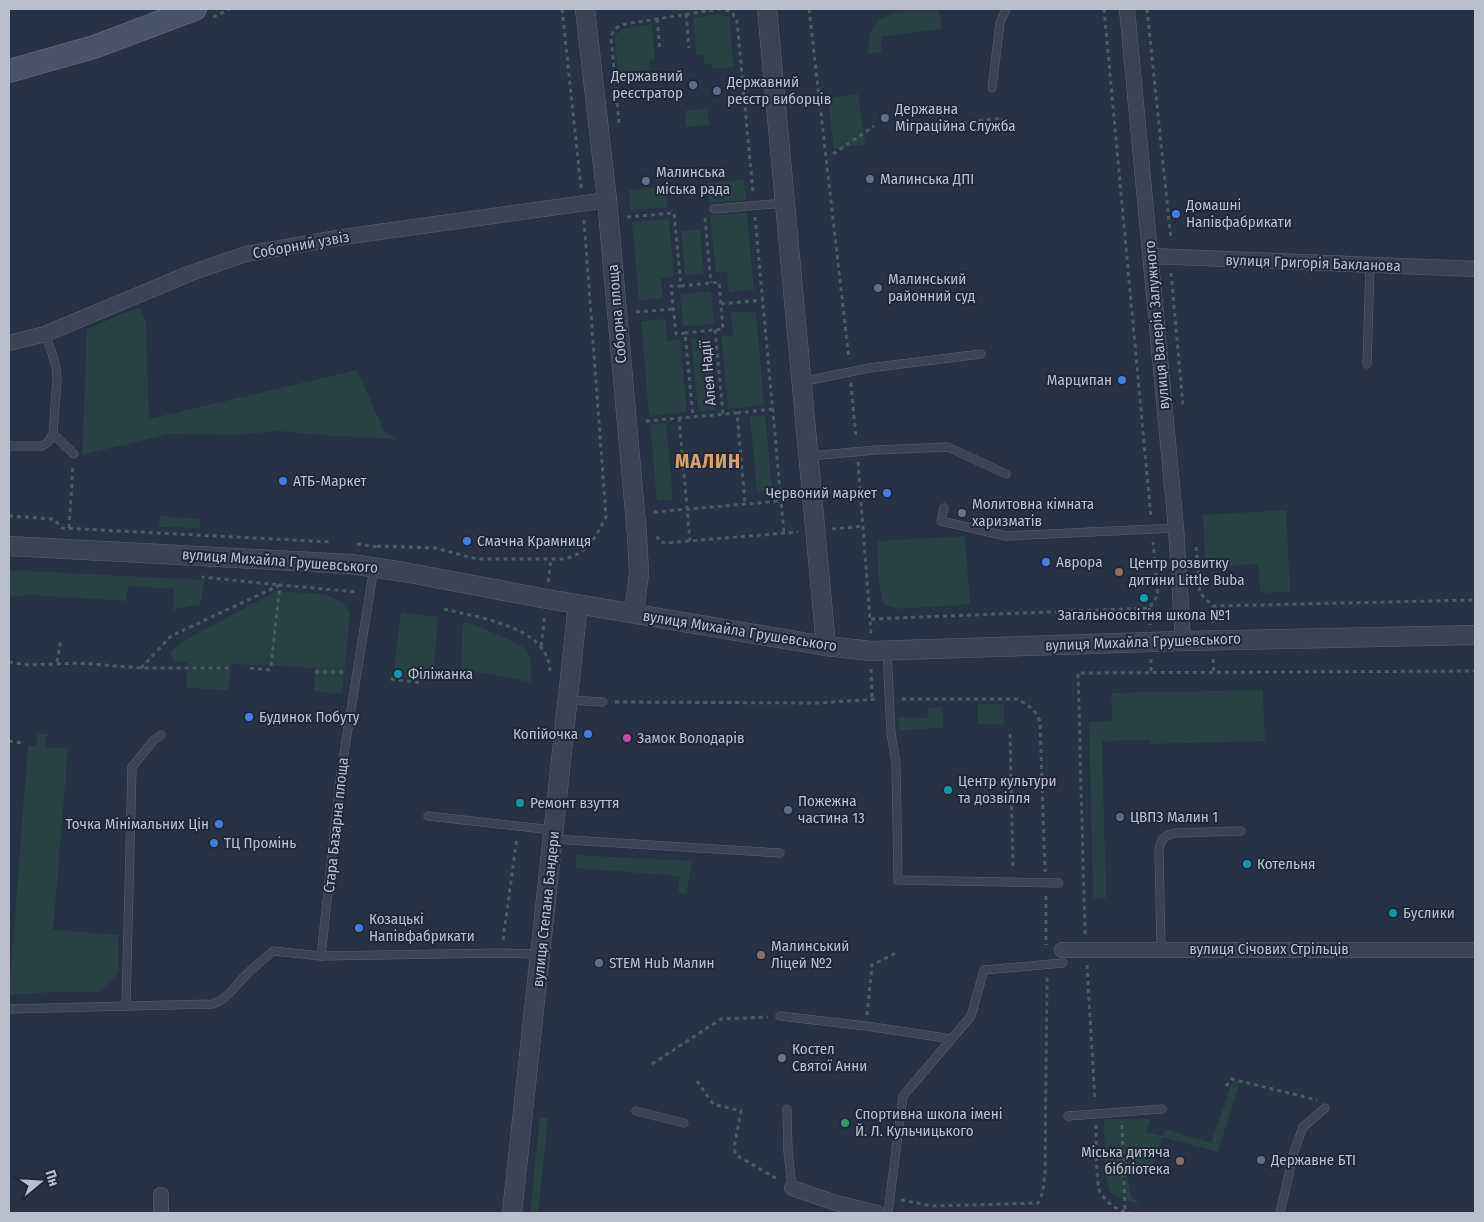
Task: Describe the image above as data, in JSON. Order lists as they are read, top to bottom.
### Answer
{
  "streets": {
    "street": [
      "Соборний узвіз",
      "вулиця Григорія Бакланова",
      "Соборна площа",
      "вулиця Валерія Залужного",
      "вулиця Михайла Грушевського",
      "вулиця Степана Бандери",
      "вулиця Січових Стрільців"
    ],
    "lane": ["Стара Базарна площа"],
    "path": ["Алея Надії"]
  },
  "crossings": [
    ["Соборний узвіз", "Соборна площа"],
    ["вулиця Григорія Бакланова", "вулиця Валерія Залужного"],
    ["Соборна площа", "вулиця Михайла Грушевського"],
    ["вулиця Валерія Залужного", "вулиця Михайла Грушевського"],
    ["вулиця Михайла Грушевського", "Стара Базарна площа"],
    ["вулиця Михайла Грушевського", "вулиця Степана Бандери"]
  ],
  "districts": ["МАЛИН"],
  "places": [
    "Державний реєстратор",
    "Державний реєстр виборців",
    "Державна Міграційна Служба",
    "Малинська ДПІ",
    "Малинська міська рада",
    "Домашні Напівфабрикати",
    "Малинський районний суд",
    "Марципан",
    "АТБ-Маркет",
    "Червоний маркет",
    "Молитовна кімната харизматів",
    "Смачна Крамниця",
    "Аврора",
    "Центр розвитку дитини Little Buba",
    "Загальноосвітня школа №1",
    "Філіжанка",
    "Будинок Побуту",
    "Копійочка",
    "Замок Володарів",
    "Центр культури та дозвілля",
    "Ремонт взуття",
    "Пожежна частина 13",
    "ЦВПЗ Малин 1",
    "Точка Мінімальних Цін",
    "ТЦ Промінь",
    "Котельня",
    "Буслики",
    "Козацькі Напівфабрикати",
    "Малинський Ліцей №2",
    "STEM Hub Малин",
    "Костел Святої Анни",
    "Спортивна школа імені Й. Л. Кульчицького",
    "Державне БТІ",
    "Міська дитяча бібліотека"
  ],
  "north": "right"
}
